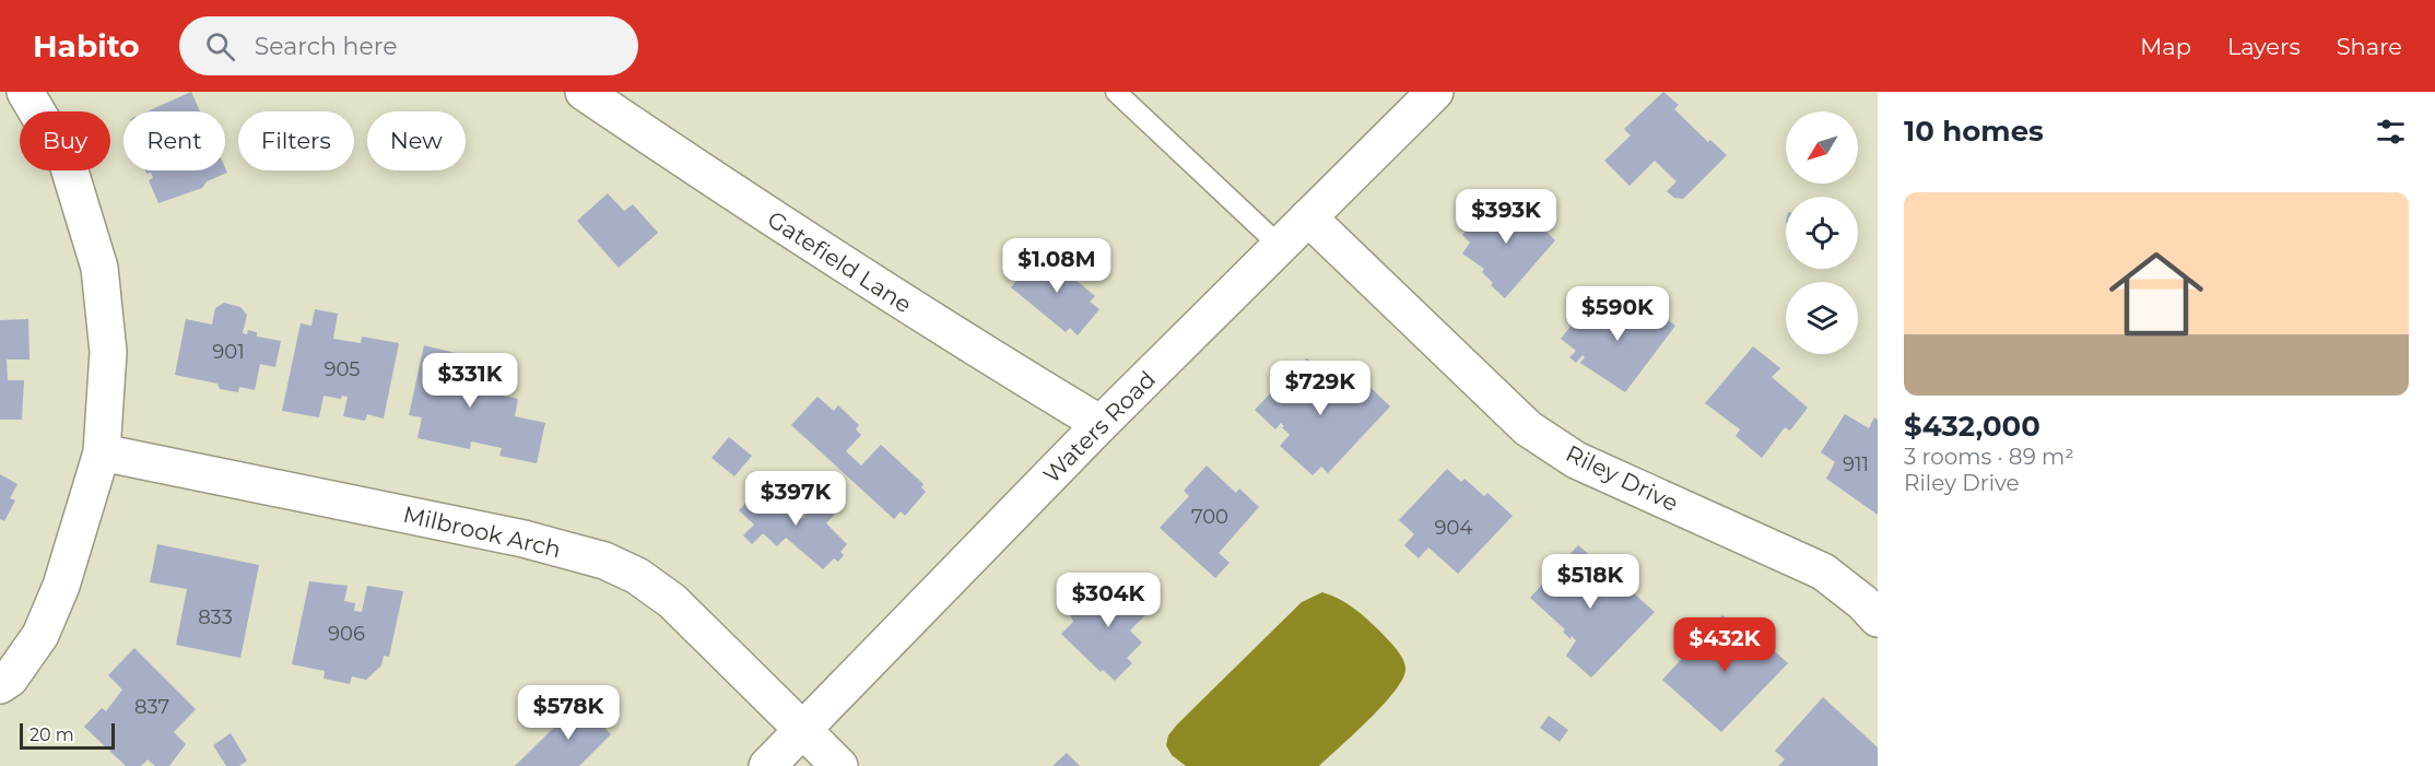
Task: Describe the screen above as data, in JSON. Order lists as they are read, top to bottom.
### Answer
{
  "streets": {
    "street": [
      "Gatefield Lane",
      "Waters Road",
      "Riley Drive",
      "Milbrook Arch"
    ]
  },
  "crossings": [
    ["Gatefield Lane", "Waters Road"],
    ["Waters Road", "Riley Drive"],
    ["Waters Road", "Milbrook Arch"]
  ],
  "house_numbers": [
    "901",
    "905",
    "911",
    "700",
    "904",
    "833",
    "906",
    "837"
  ],
  "scale_bar": "20 m",
  "north": "bottom left",
  "page": {
    "header": "Habito",
    "search": "Search here",
    "nav": ["Map", "Layers", "Share"],
    "heading": "10 homes",
    "chip": [
      "Buy",
      "Rent",
      "Filters",
      "New"
    ],
    "list": [
      {
        "name": "$432,000",
        "note": "3 rooms · 89 m² · Riley Drive"
      }
    ],
    "price": [
      "$393K",
      "$1.08M",
      "$590K",
      "$331K",
      "$729K",
      "$397K",
      "$518K",
      "$304K",
      "$432K",
      "$578K"
    ],
    "scale": "20 m"
  }
}
